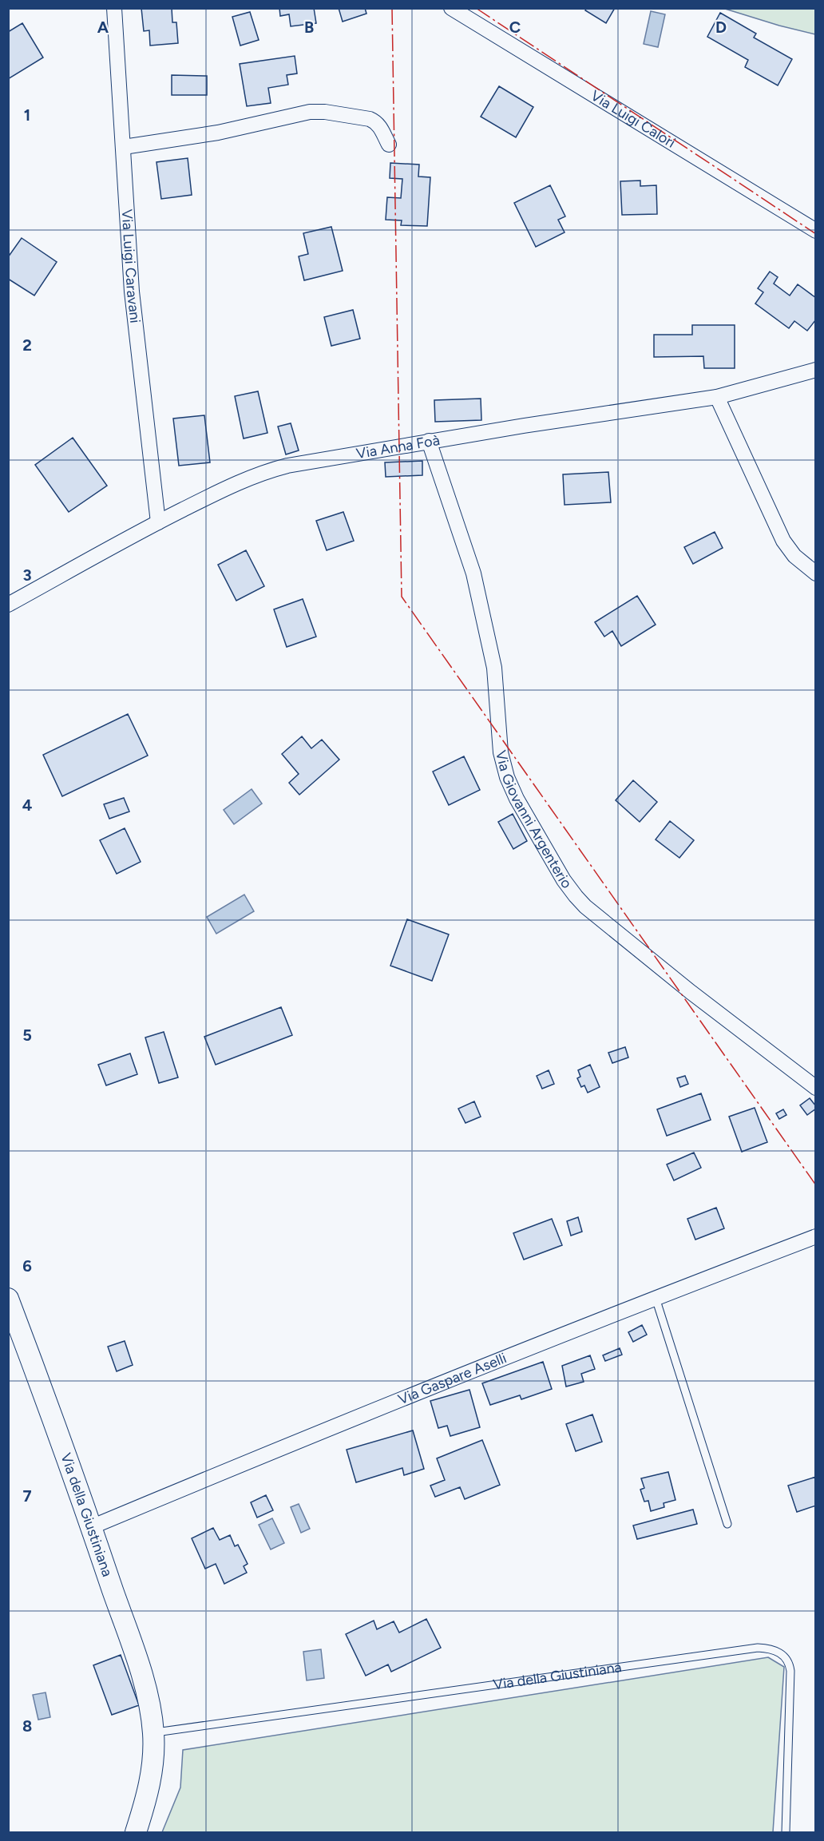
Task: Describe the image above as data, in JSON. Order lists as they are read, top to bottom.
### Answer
{
  "streets": {
    "street": [
      "Via Luigi Calori",
      "Via Luigi Caravani",
      "Via Anna Foà",
      "Via Giovanni Argenterio",
      "Via Gaspare Aselli",
      "Via della Giustiniana"
    ]
  },
  "crossings": [
    ["Via Luigi Caravani", "Via Anna Foà"],
    ["Via Anna Foà", "Via Giovanni Argenterio"],
    ["Via Gaspare Aselli", "Via della Giustiniana"]
  ],
  "grid": {
    "columns": [
      "A",
      "B",
      "C",
      "D"
    ],
    "rows": [
      "1",
      "2",
      "3",
      "4",
      "5",
      "6",
      "7",
      "8"
    ]
  }
}
